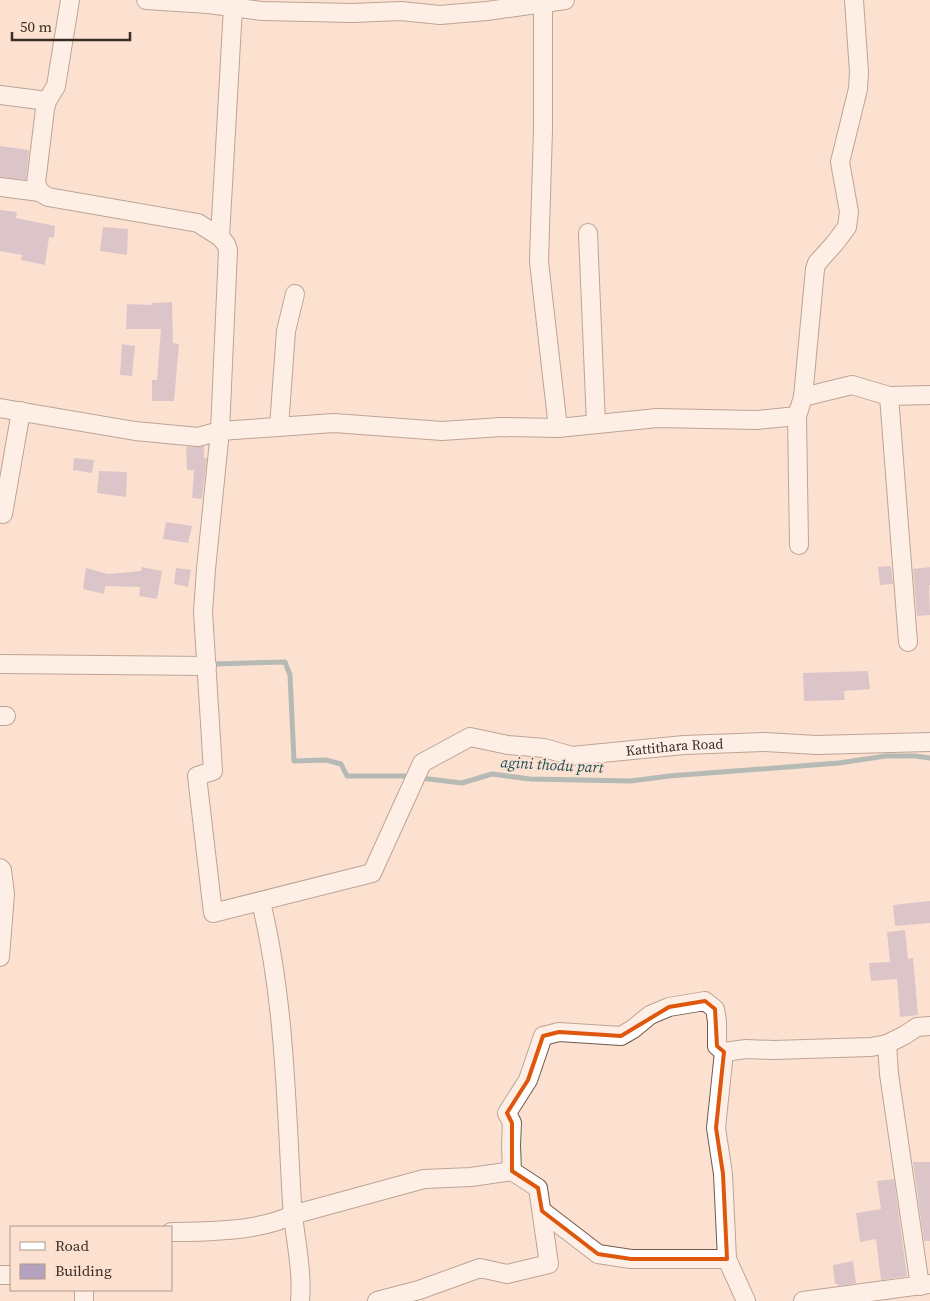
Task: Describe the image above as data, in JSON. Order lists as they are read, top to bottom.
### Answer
{
  "streets": {
    "street": ["Kattithara Road"]
  },
  "water": ["agini thodu part"],
  "legend": ["Road", "Building"],
  "scale_bar": "50 m"
}
